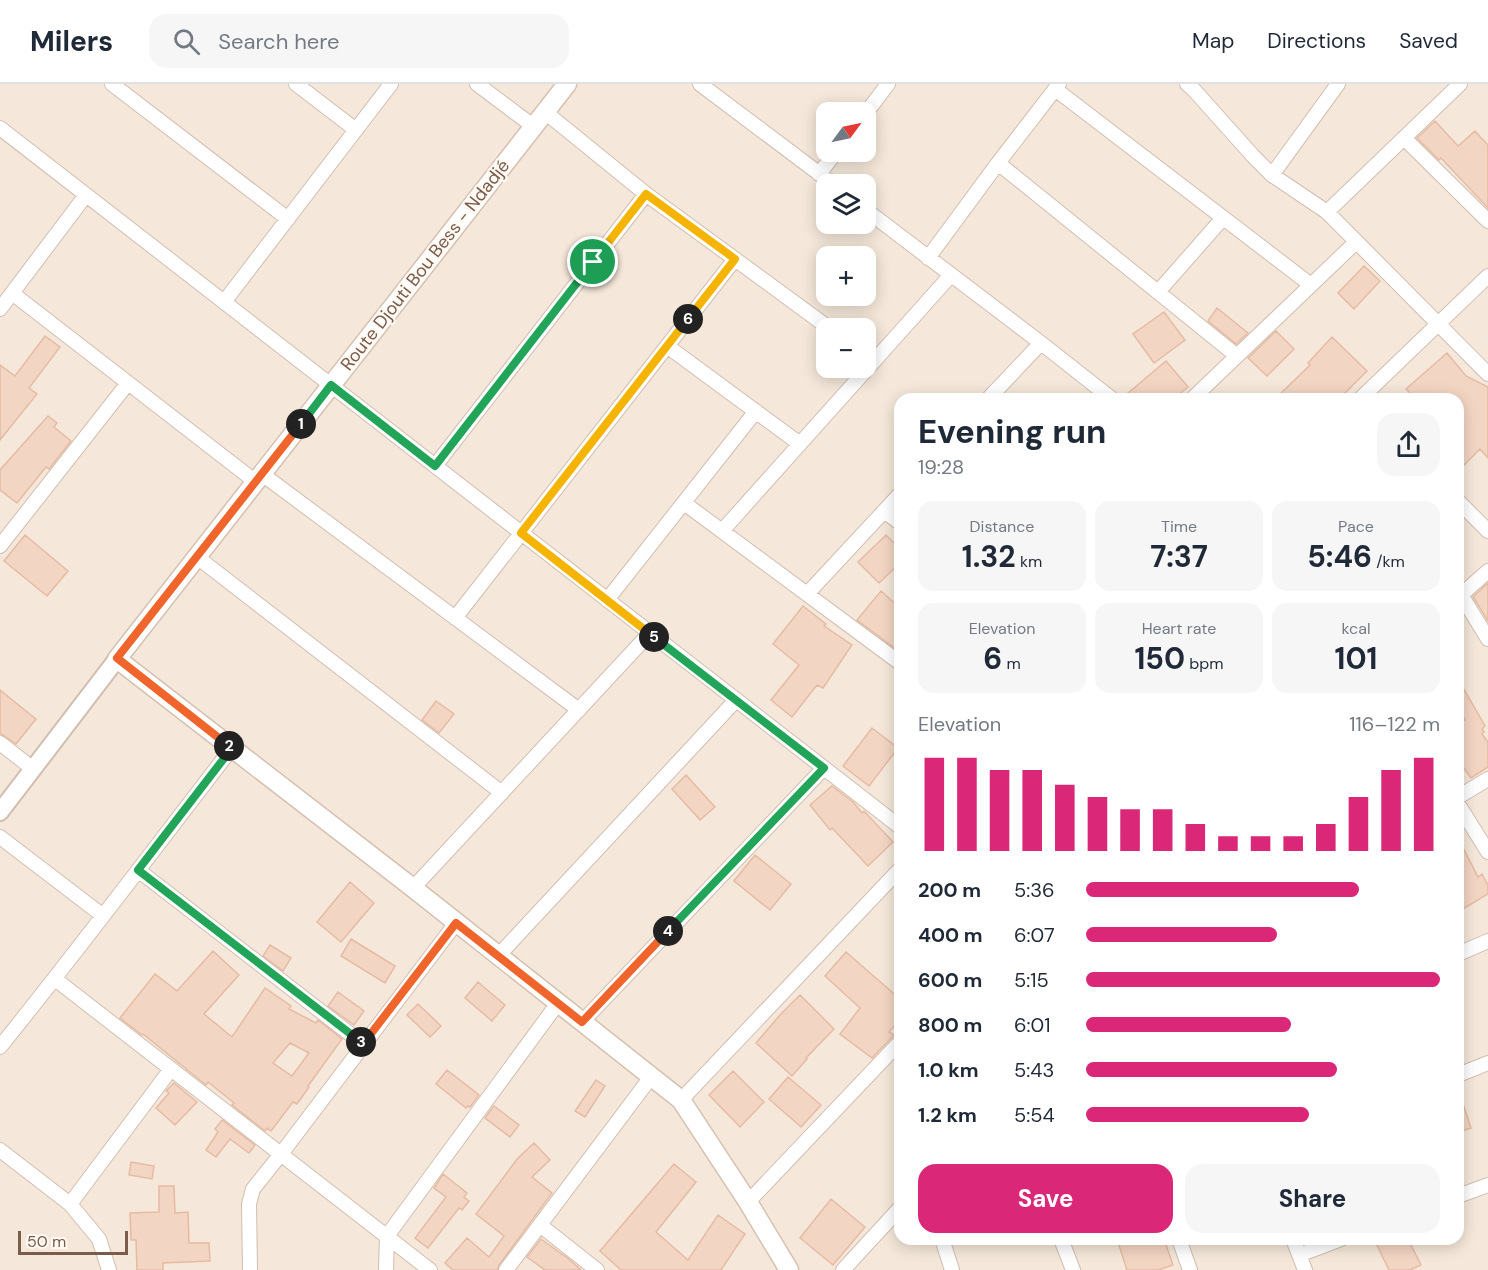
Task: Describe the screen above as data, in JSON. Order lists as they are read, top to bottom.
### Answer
{
  "streets": {
    "main road": ["Route Djouti Bou Bess - Ndadjé"]
  },
  "scale_bar": "50 m",
  "north": "top right",
  "page": {
    "header": "Milers",
    "search": "Search here",
    "nav": ["Map", "Directions", "Saved"],
    "map_buttons": ["+", "−"],
    "pins": [
      "6",
      "1",
      "5",
      "2",
      "4",
      "3"
    ],
    "heading": ["Evening run", "19:28"],
    "stats": [
      ["Distance", "1.32 km"],
      ["Time", "7:37"],
      ["Pace", "5:46 /km"],
      ["Elevation", "6 m"],
      ["Heart rate", "150 bpm"],
      ["kcal", "101"]
    ],
    "chart": ["Elevation", "116–122 m"],
    "list": [
      {
        "name": "200 m",
        "note": "5:36"
      },
      {
        "name": "400 m",
        "note": "6:07"
      },
      {
        "name": "600 m",
        "note": "5:15"
      },
      {
        "name": "800 m",
        "note": "6:01"
      },
      {
        "name": "1.0 km",
        "note": "5:43"
      },
      {
        "name": "1.2 km",
        "note": "5:54"
      }
    ],
    "buttons": ["Save", "Share"],
    "scale": "50 m"
  }
}
